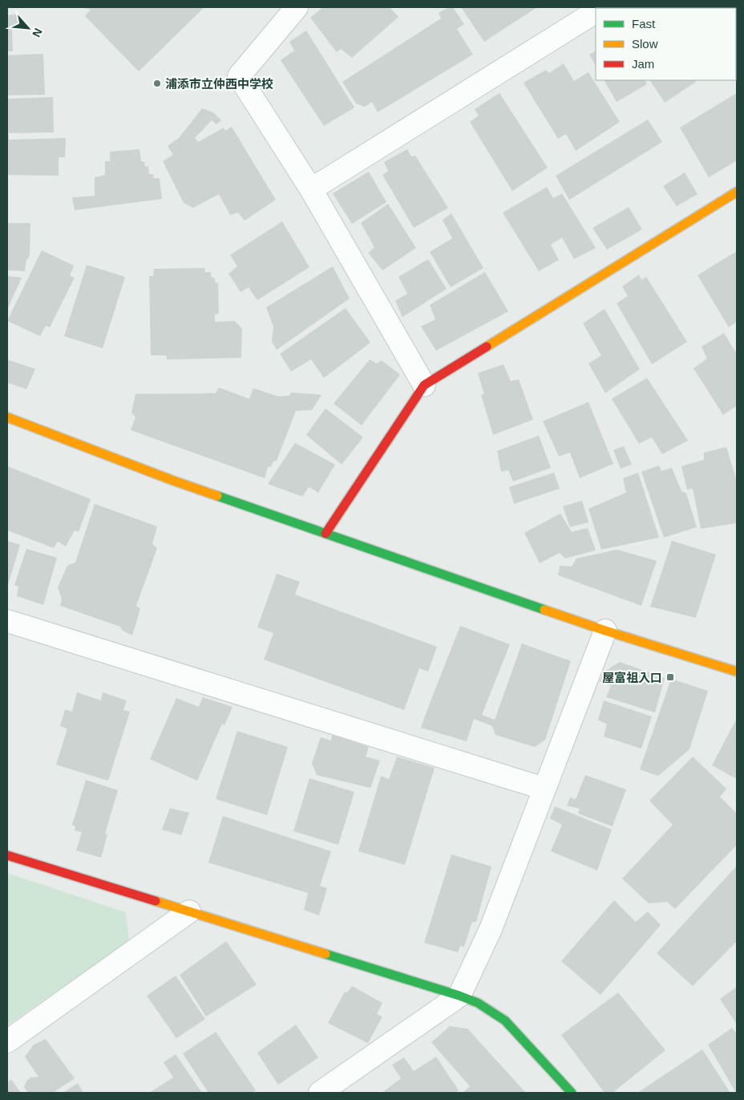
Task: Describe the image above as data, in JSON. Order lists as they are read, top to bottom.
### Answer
{
  "places": {
    "other": ["浦添市立仲西中学校"],
    "transit": ["屋富祖入口"]
  },
  "legend": ["Fast", "Slow", "Jam"],
  "north": "bottom right"
}
